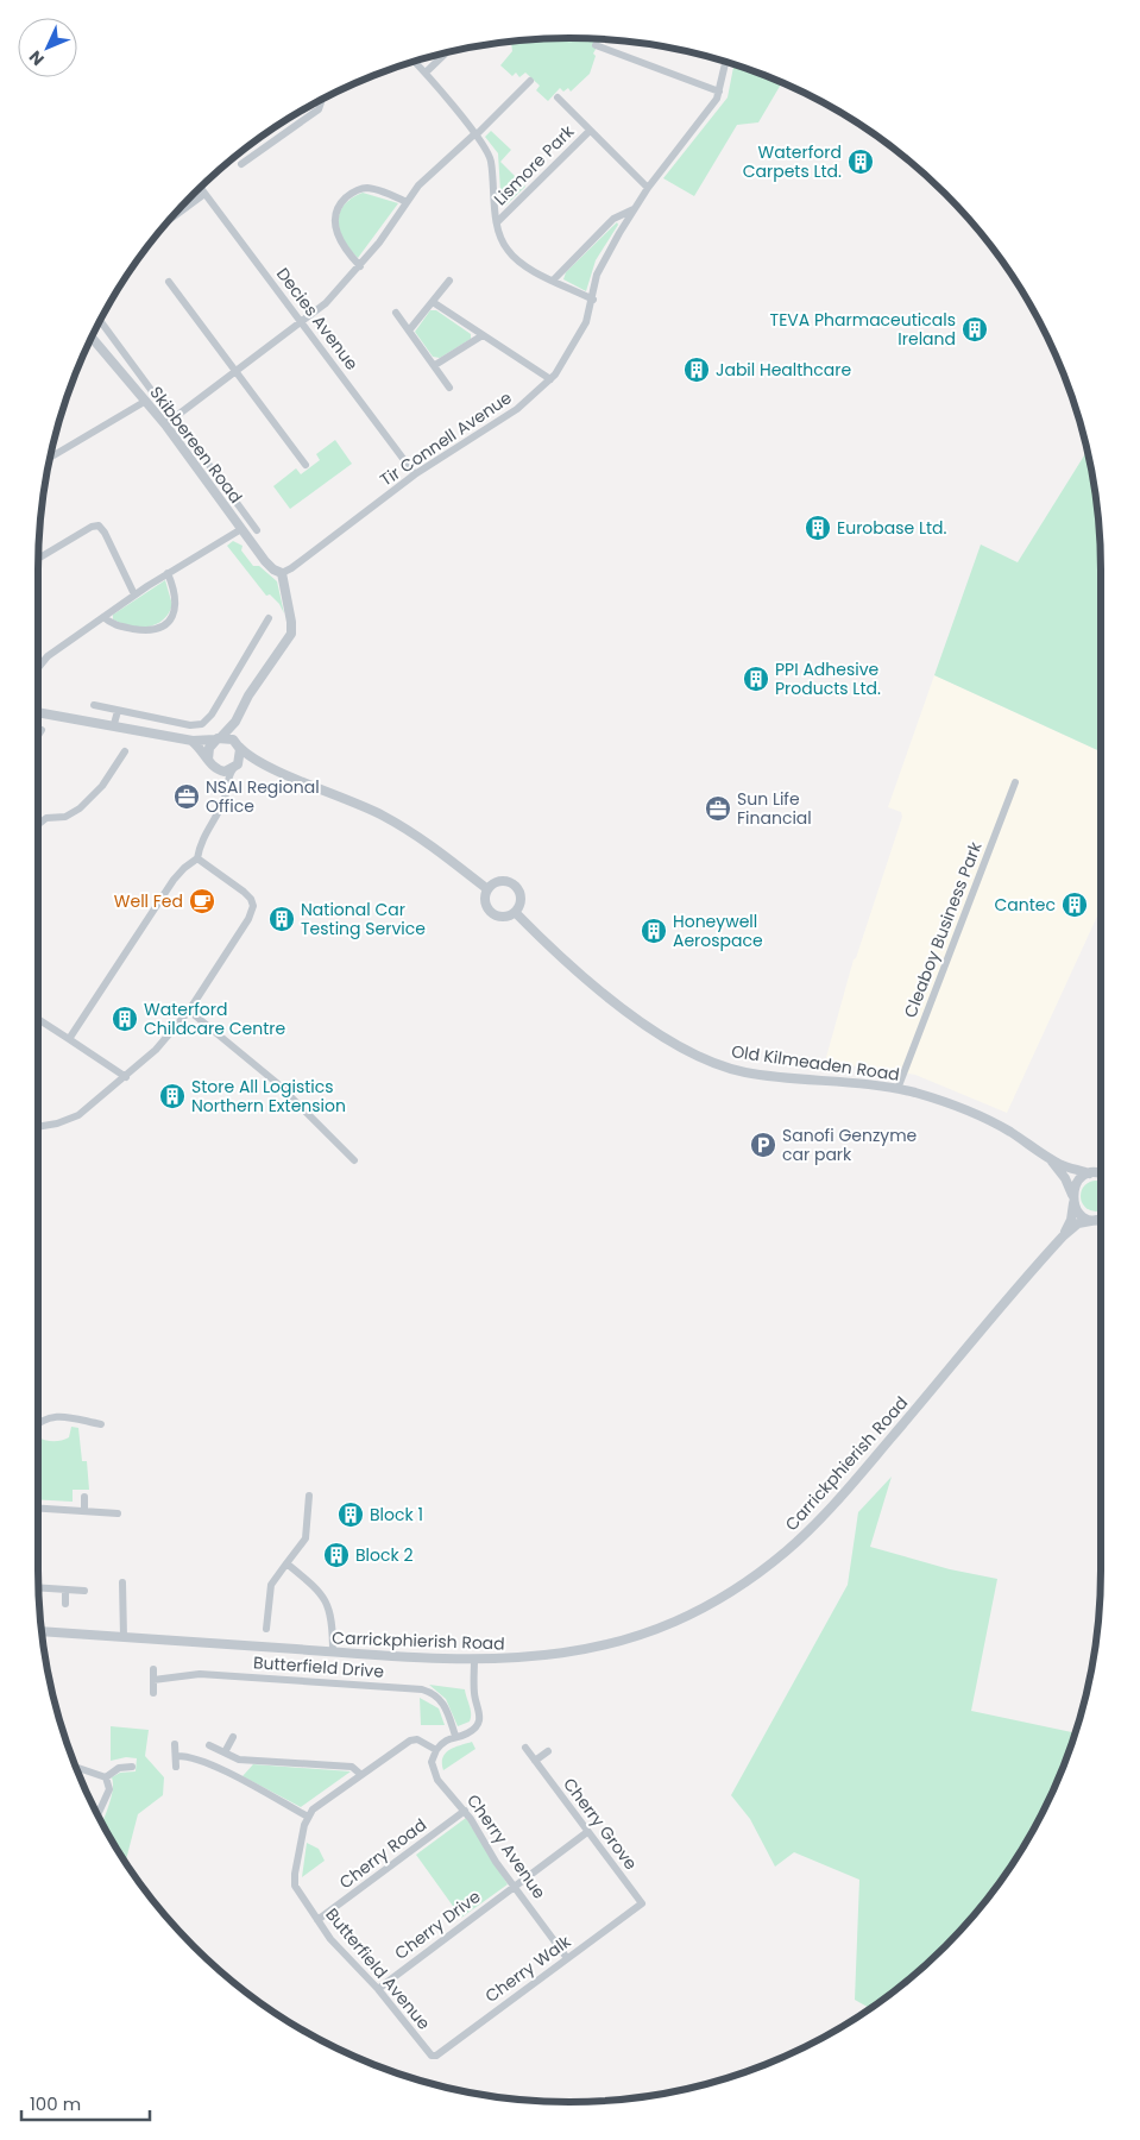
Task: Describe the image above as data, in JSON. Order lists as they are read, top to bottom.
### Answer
{
  "streets": {
    "street": [
      "Lismore Park",
      "Decies Avenue",
      "Tir Connell Avenue",
      "Skibbereen Road",
      "Cleaboy Business Park",
      "Old Kilmeaden Road",
      "Carrickphierish Road",
      "Butterfield Drive",
      "Cherry Grove",
      "Cherry Avenue",
      "Cherry Road",
      "Cherry Drive",
      "Butterfield Avenue",
      "Cherry Walk"
    ]
  },
  "crossings": [
    ["Lismore Park", "Tir Connell Avenue"],
    ["Decies Avenue", "Tir Connell Avenue"],
    ["Tir Connell Avenue", "Skibbereen Road"],
    ["Cleaboy Business Park", "Old Kilmeaden Road"],
    ["Old Kilmeaden Road", "Carrickphierish Road"],
    ["Cherry Grove", "Cherry Drive"],
    ["Cherry Grove", "Cherry Walk"],
    ["Cherry Avenue", "Cherry Road"],
    ["Cherry Avenue", "Cherry Drive"],
    ["Cherry Avenue", "Cherry Walk"],
    ["Cherry Road", "Butterfield Avenue"],
    ["Cherry Drive", "Butterfield Avenue"],
    ["Butterfield Avenue", "Cherry Walk"]
  ],
  "places": {
    "building": [
      "Waterford Carpets Ltd.",
      "TEVA Pharmaceuticals Ireland",
      "Jabil Healthcare",
      "Eurobase Ltd.",
      "PPI Adhesive Products Ltd.",
      "Cantec",
      "National Car Testing Service",
      "Honeywell Aerospace",
      "Waterford Childcare Centre",
      "Store All Logistics Northern Extension",
      "Block 1",
      "Block 2"
    ],
    "office": ["NSAI Regional Office", "Sun Life Financial"],
    "cafe": ["Well Fed"],
    "parking": ["Sanofi Genzyme car park"]
  },
  "scale_bar": "100 m",
  "north": "bottom left"
}
